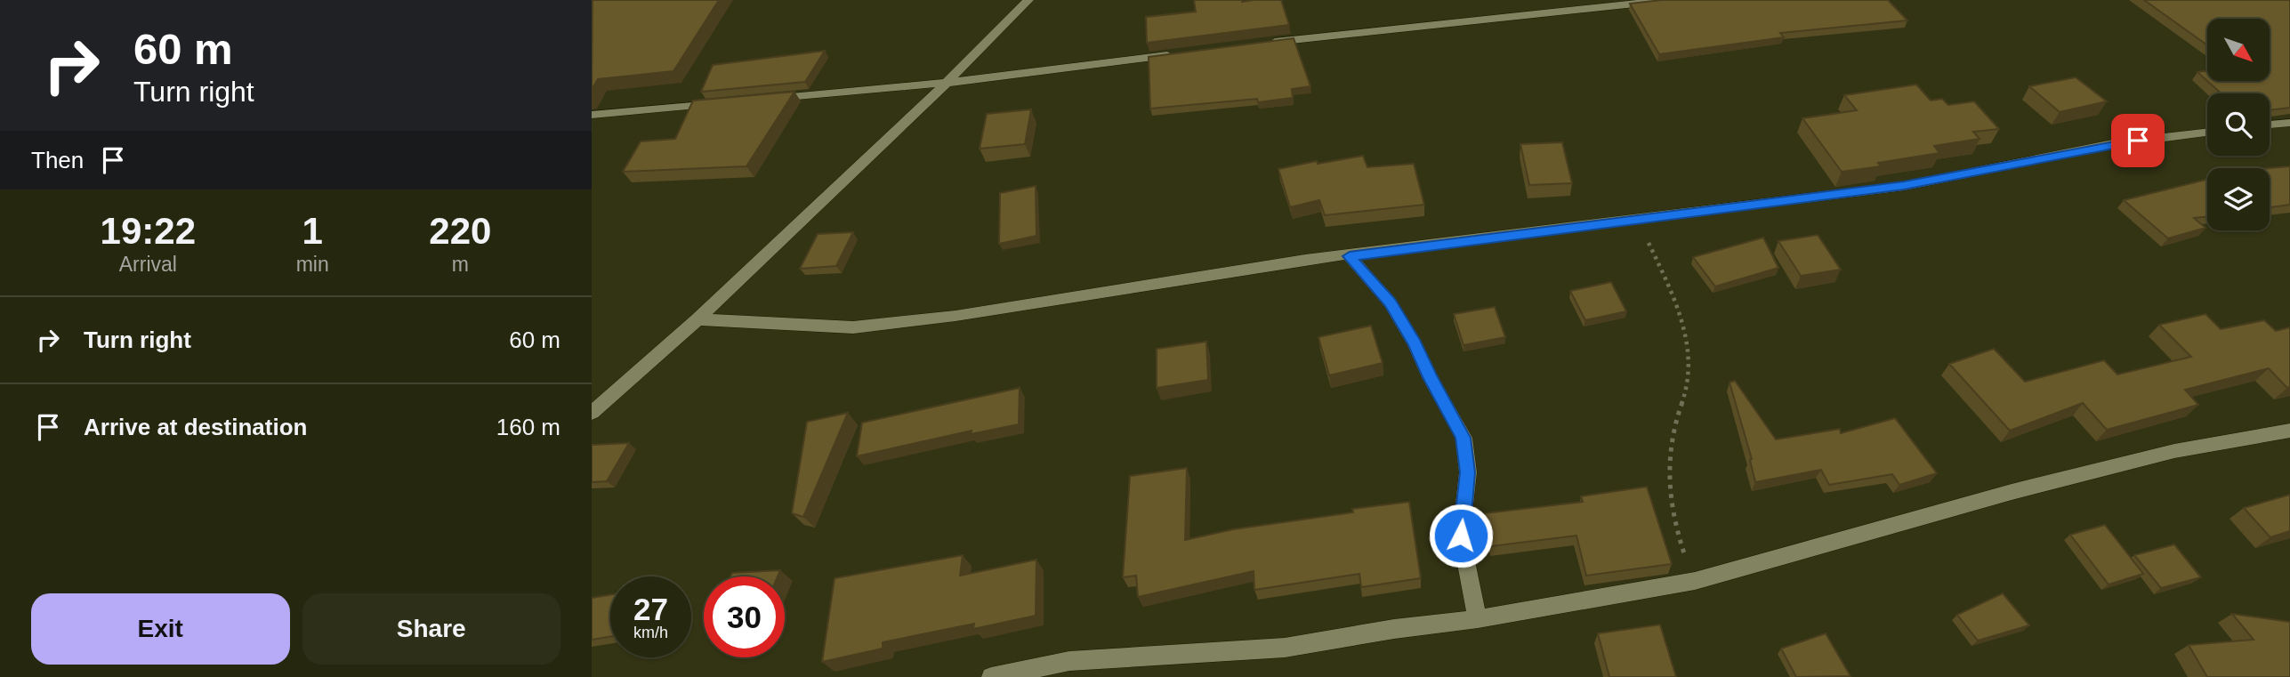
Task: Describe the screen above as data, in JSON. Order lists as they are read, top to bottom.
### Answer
{
  "north": "bottom right",
  "page": {
    "turn": ["60 m", "Turn right"],
    "then": "Then",
    "eta": [
      "19:22",
      "Arrival",
      "1",
      "min",
      "220",
      "m"
    ],
    "list": [
      {
        "name": "Turn right",
        "value": "60 m"
      },
      {
        "name": "Arrive at destination",
        "value": "160 m"
      }
    ],
    "speed": "27 km/h",
    "limit": "30",
    "buttons": ["Exit", "Share"]
  }
}
